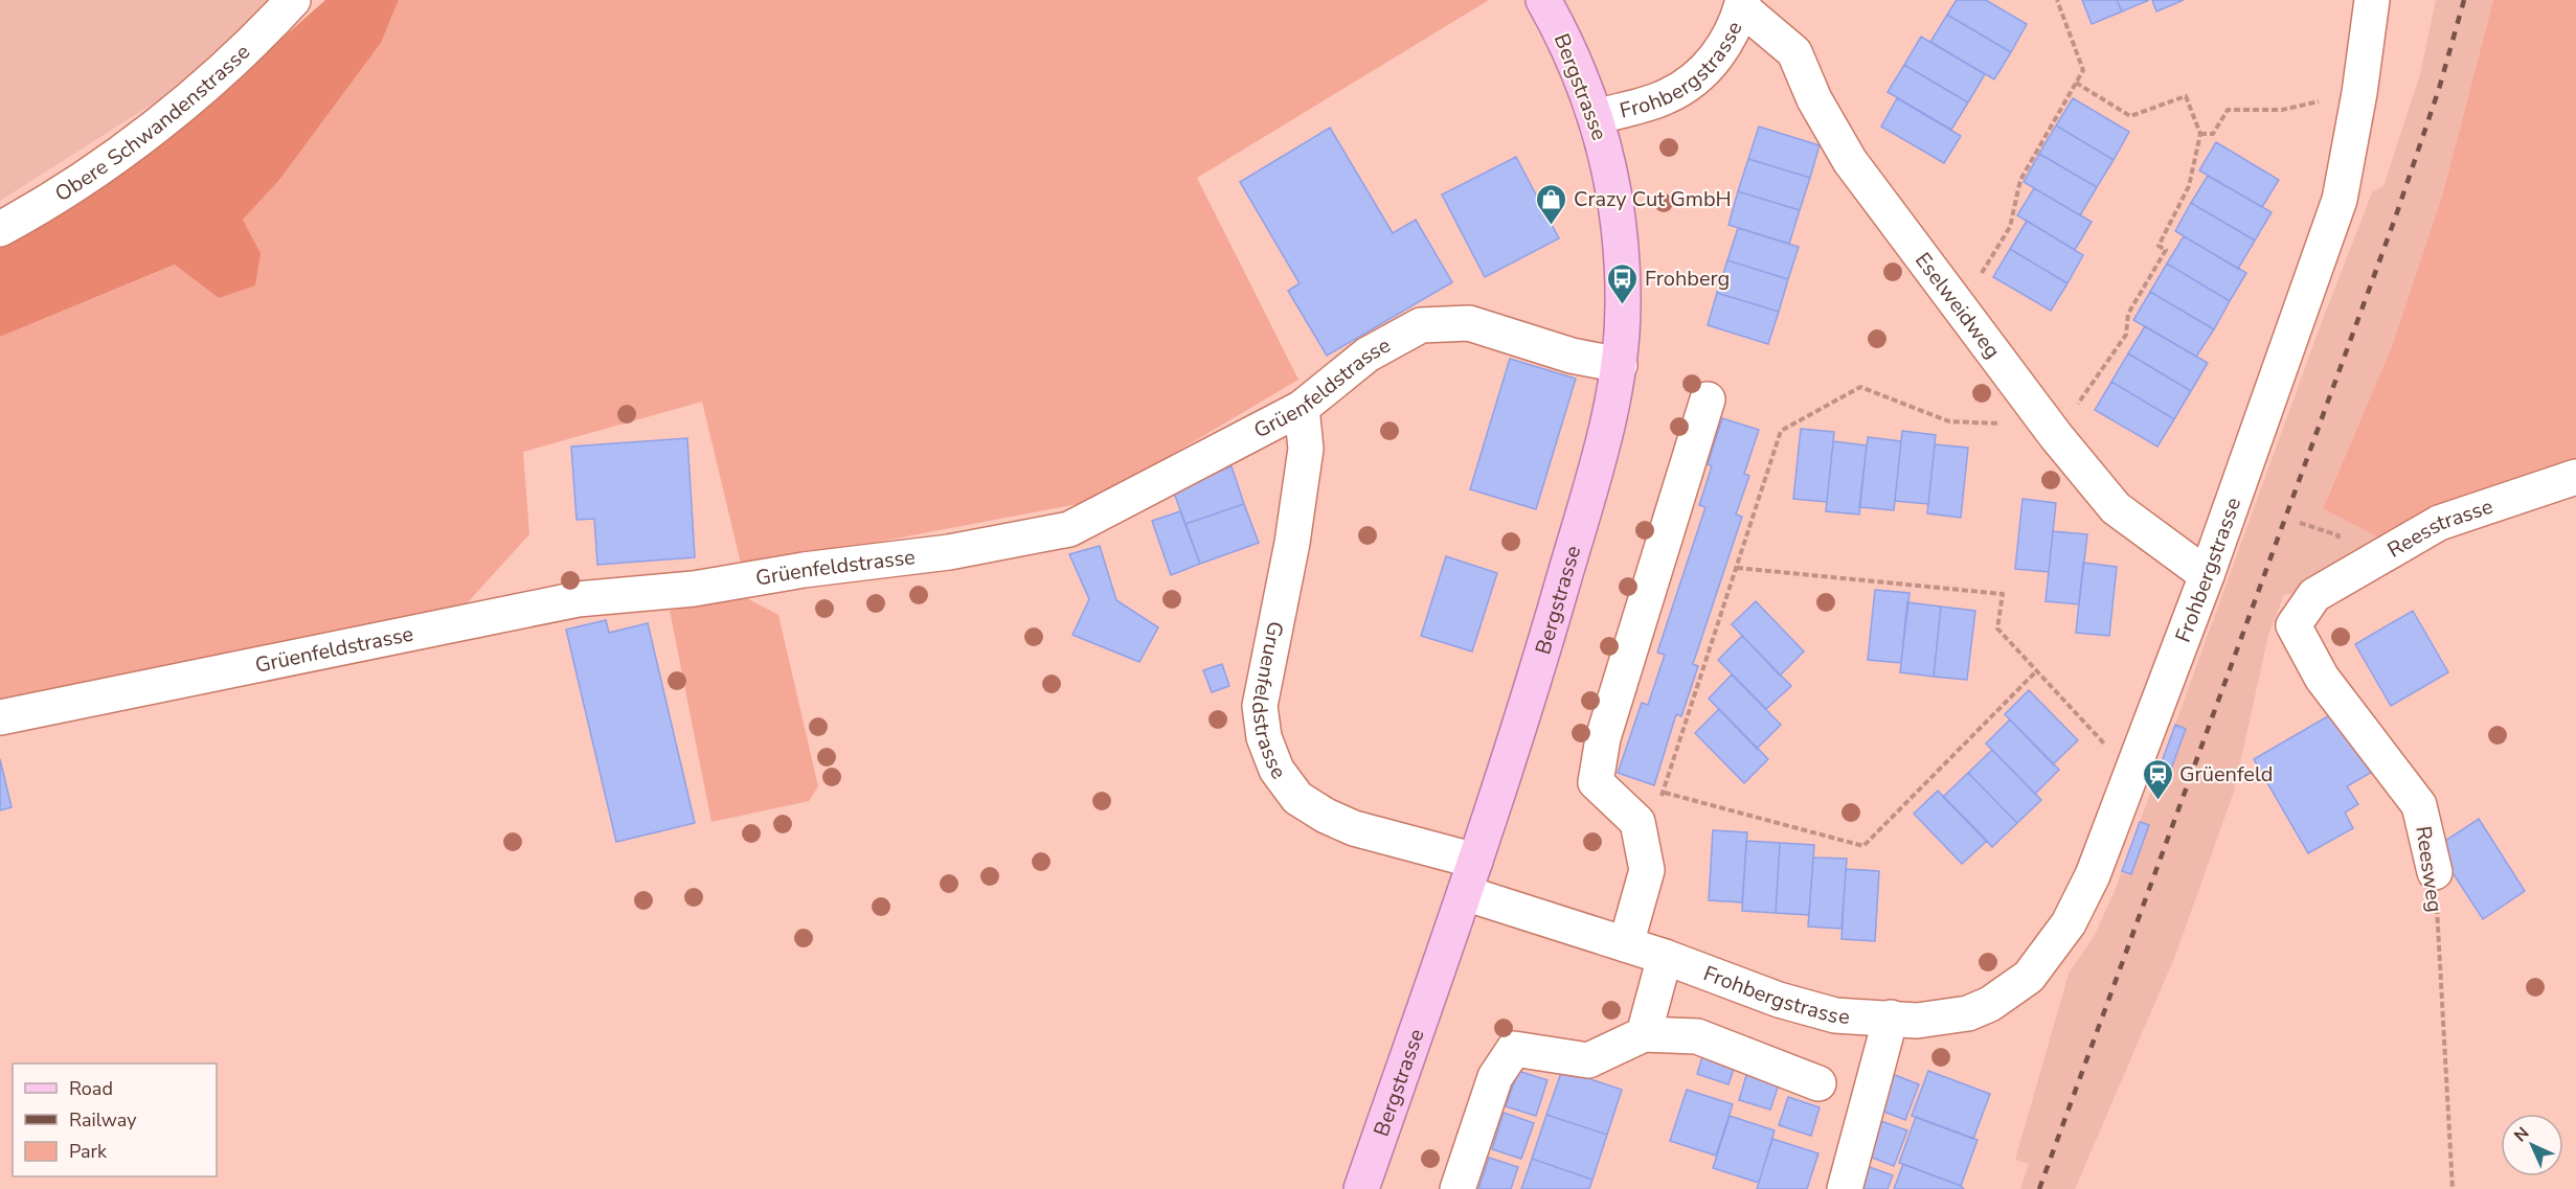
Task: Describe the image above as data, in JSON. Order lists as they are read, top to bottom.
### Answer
{
  "streets": {
    "main road": ["Bergstrasse"],
    "street": [
      "Frohbergstrasse",
      "Obere Schwandenstrasse",
      "Eselweidweg",
      "Grüenfeldstrasse",
      "Reesstrasse",
      "Gruenfeldstrasse",
      "Reesweg"
    ]
  },
  "crossings": [
    ["Frohbergstrasse", "Bergstrasse"],
    ["Frohbergstrasse", "Eselweidweg"],
    ["Bergstrasse", "Grüenfeldstrasse"],
    ["Bergstrasse", "Gruenfeldstrasse"],
    ["Grüenfeldstrasse", "Gruenfeldstrasse"],
    ["Reesstrasse", "Reesweg"]
  ],
  "places": {
    "shop": ["Crazy Cut GmbH"],
    "bus stop": ["Frohberg"],
    "station": ["Grüenfeld"]
  },
  "legend": ["Road", "Railway", "Park"],
  "north": "top left"
}
